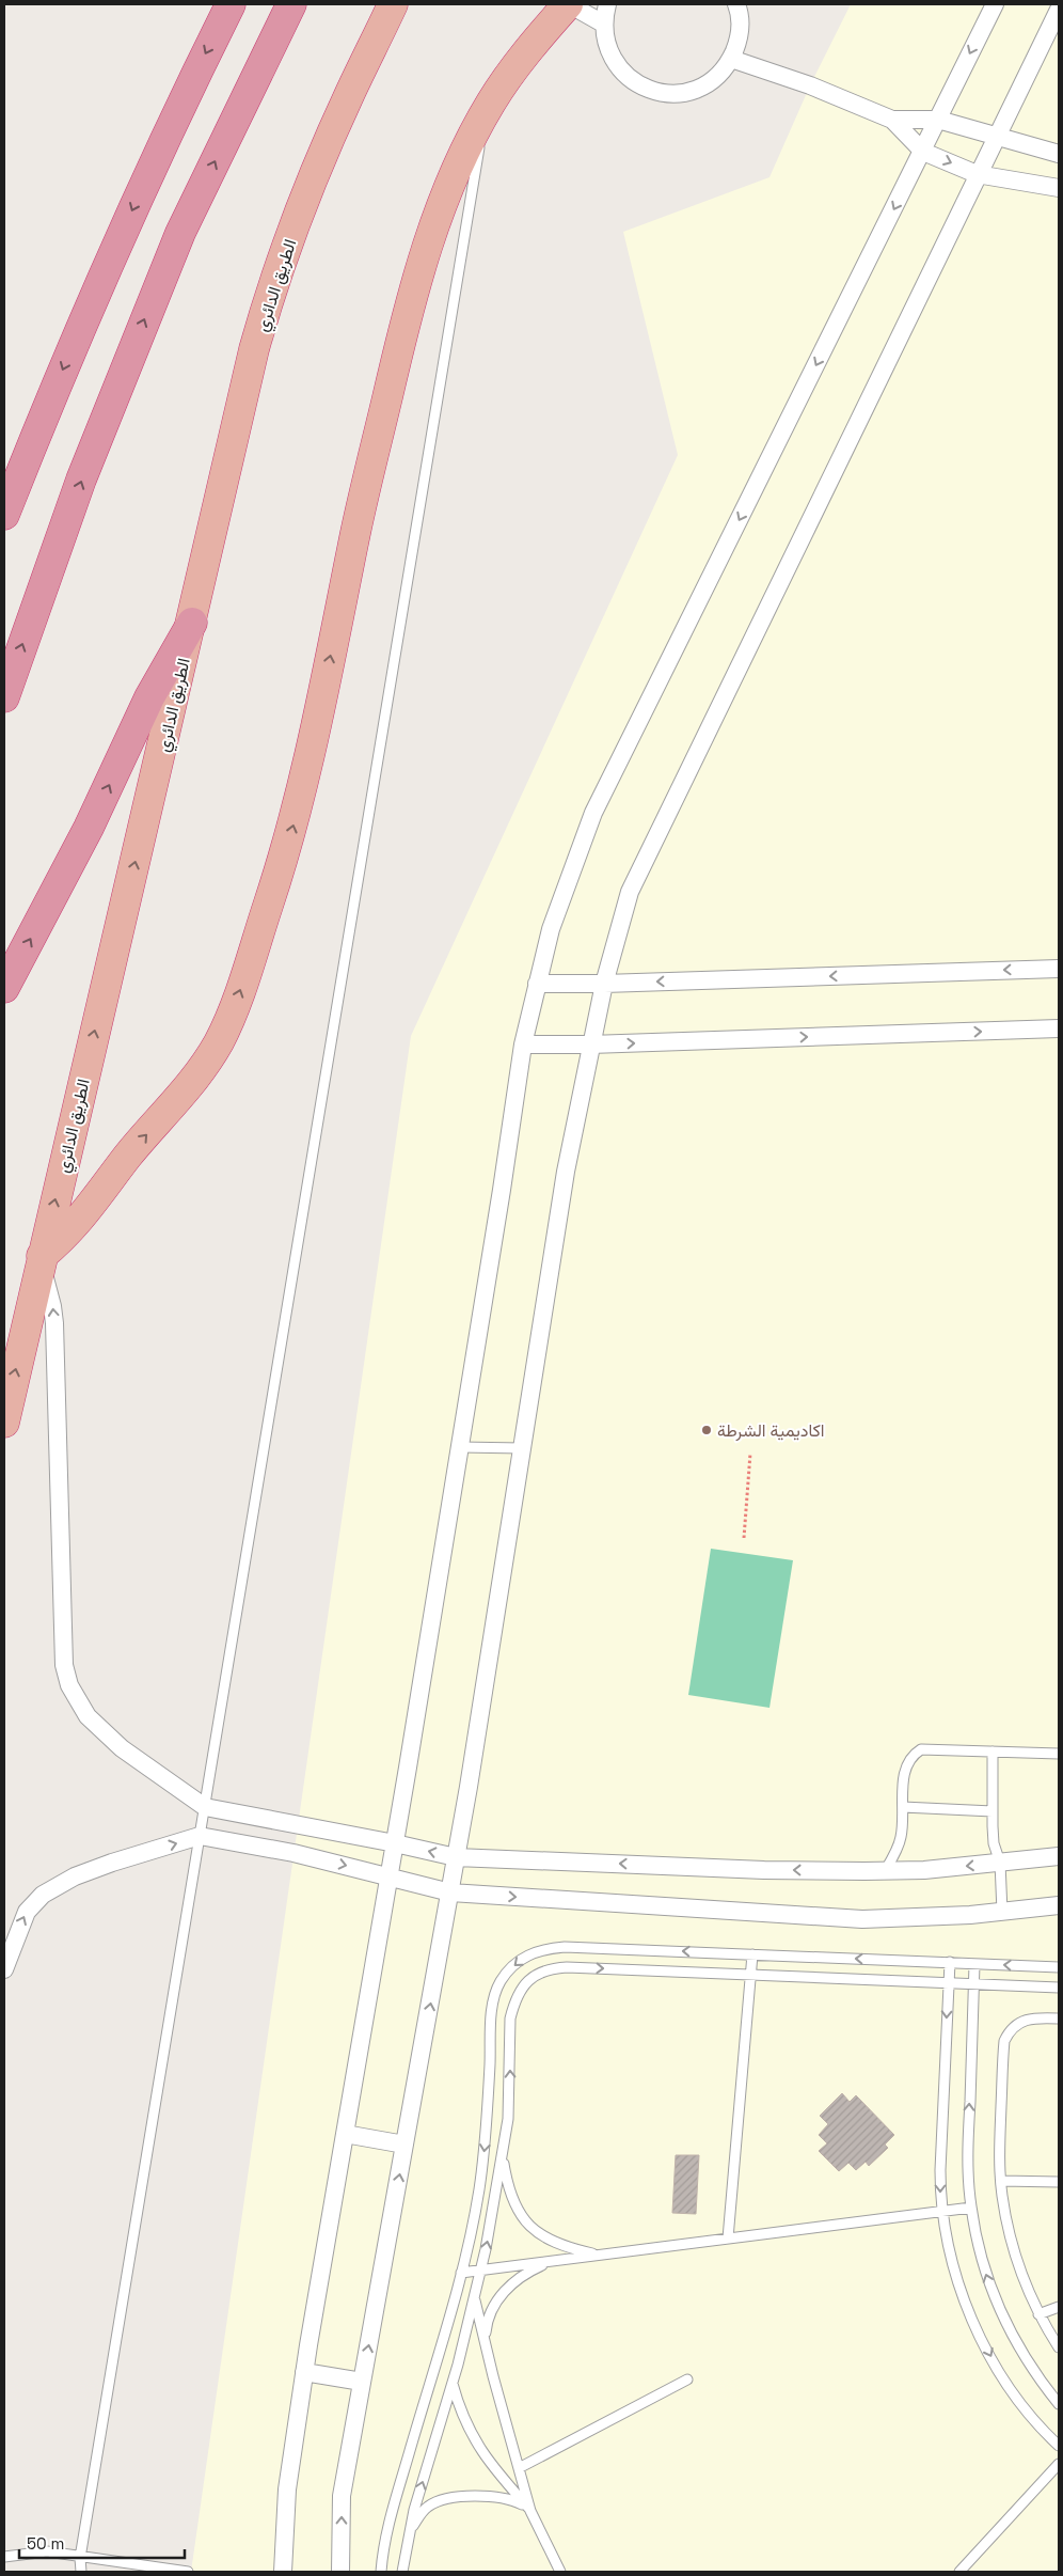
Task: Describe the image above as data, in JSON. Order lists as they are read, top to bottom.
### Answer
{
  "streets": {
    "highway": ["الطريق الدائري"]
  },
  "places": ["اكاديمية الشرطة"],
  "scale_bar": "50 m"
}
